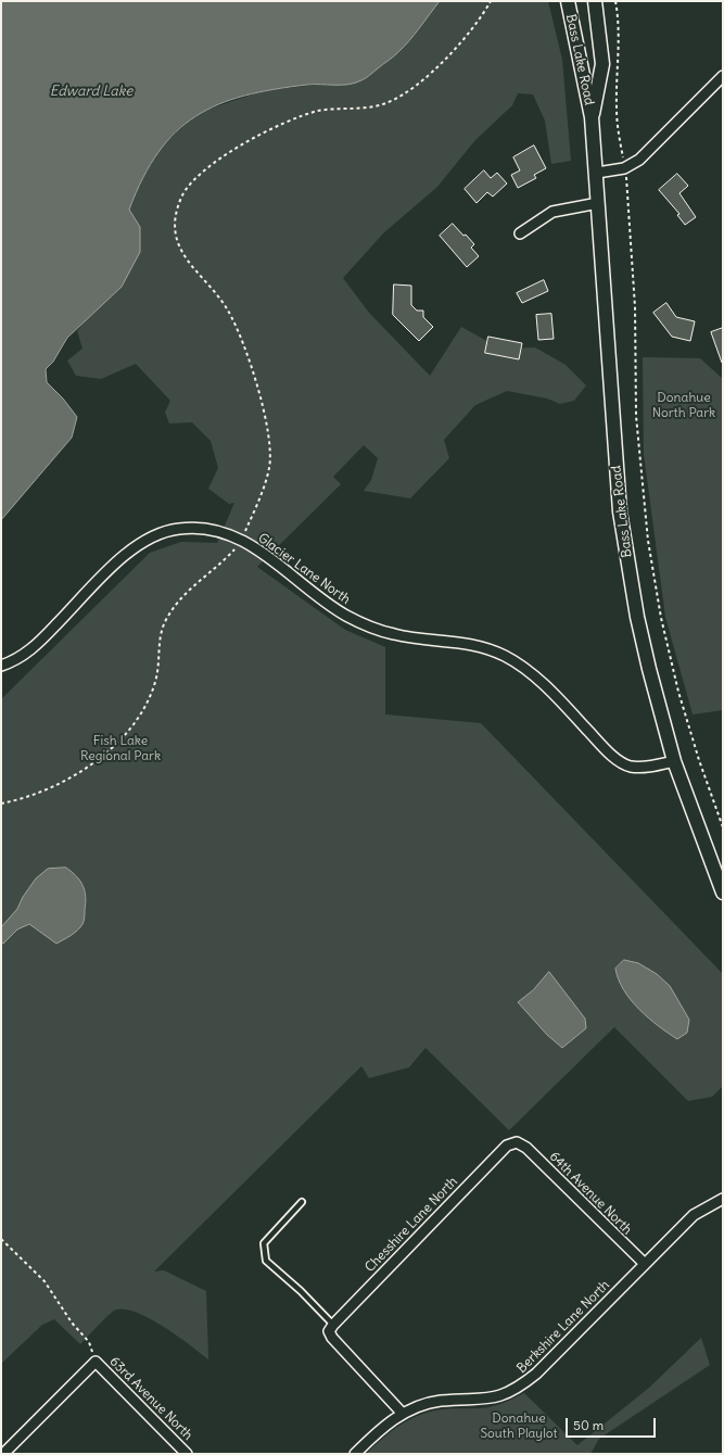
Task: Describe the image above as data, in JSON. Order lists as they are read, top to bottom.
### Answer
{
  "streets": {
    "main road": ["Bass Lake Road"],
    "street": [
      "Glacier Lane North",
      "64th Avenue North",
      "Chesshire Lane North",
      "Berkshire Lane North",
      "63rd Avenue North"
    ]
  },
  "crossings": [
    ["Bass Lake Road", "Glacier Lane North"],
    ["64th Avenue North", "Chesshire Lane North"],
    ["64th Avenue North", "Berkshire Lane North"]
  ],
  "water": ["Edward Lake"],
  "parks": ["Donahue North Park", "Fish Lake Regional Park", "Donahue South Playlot"],
  "scale_bar": "50 m"
}
